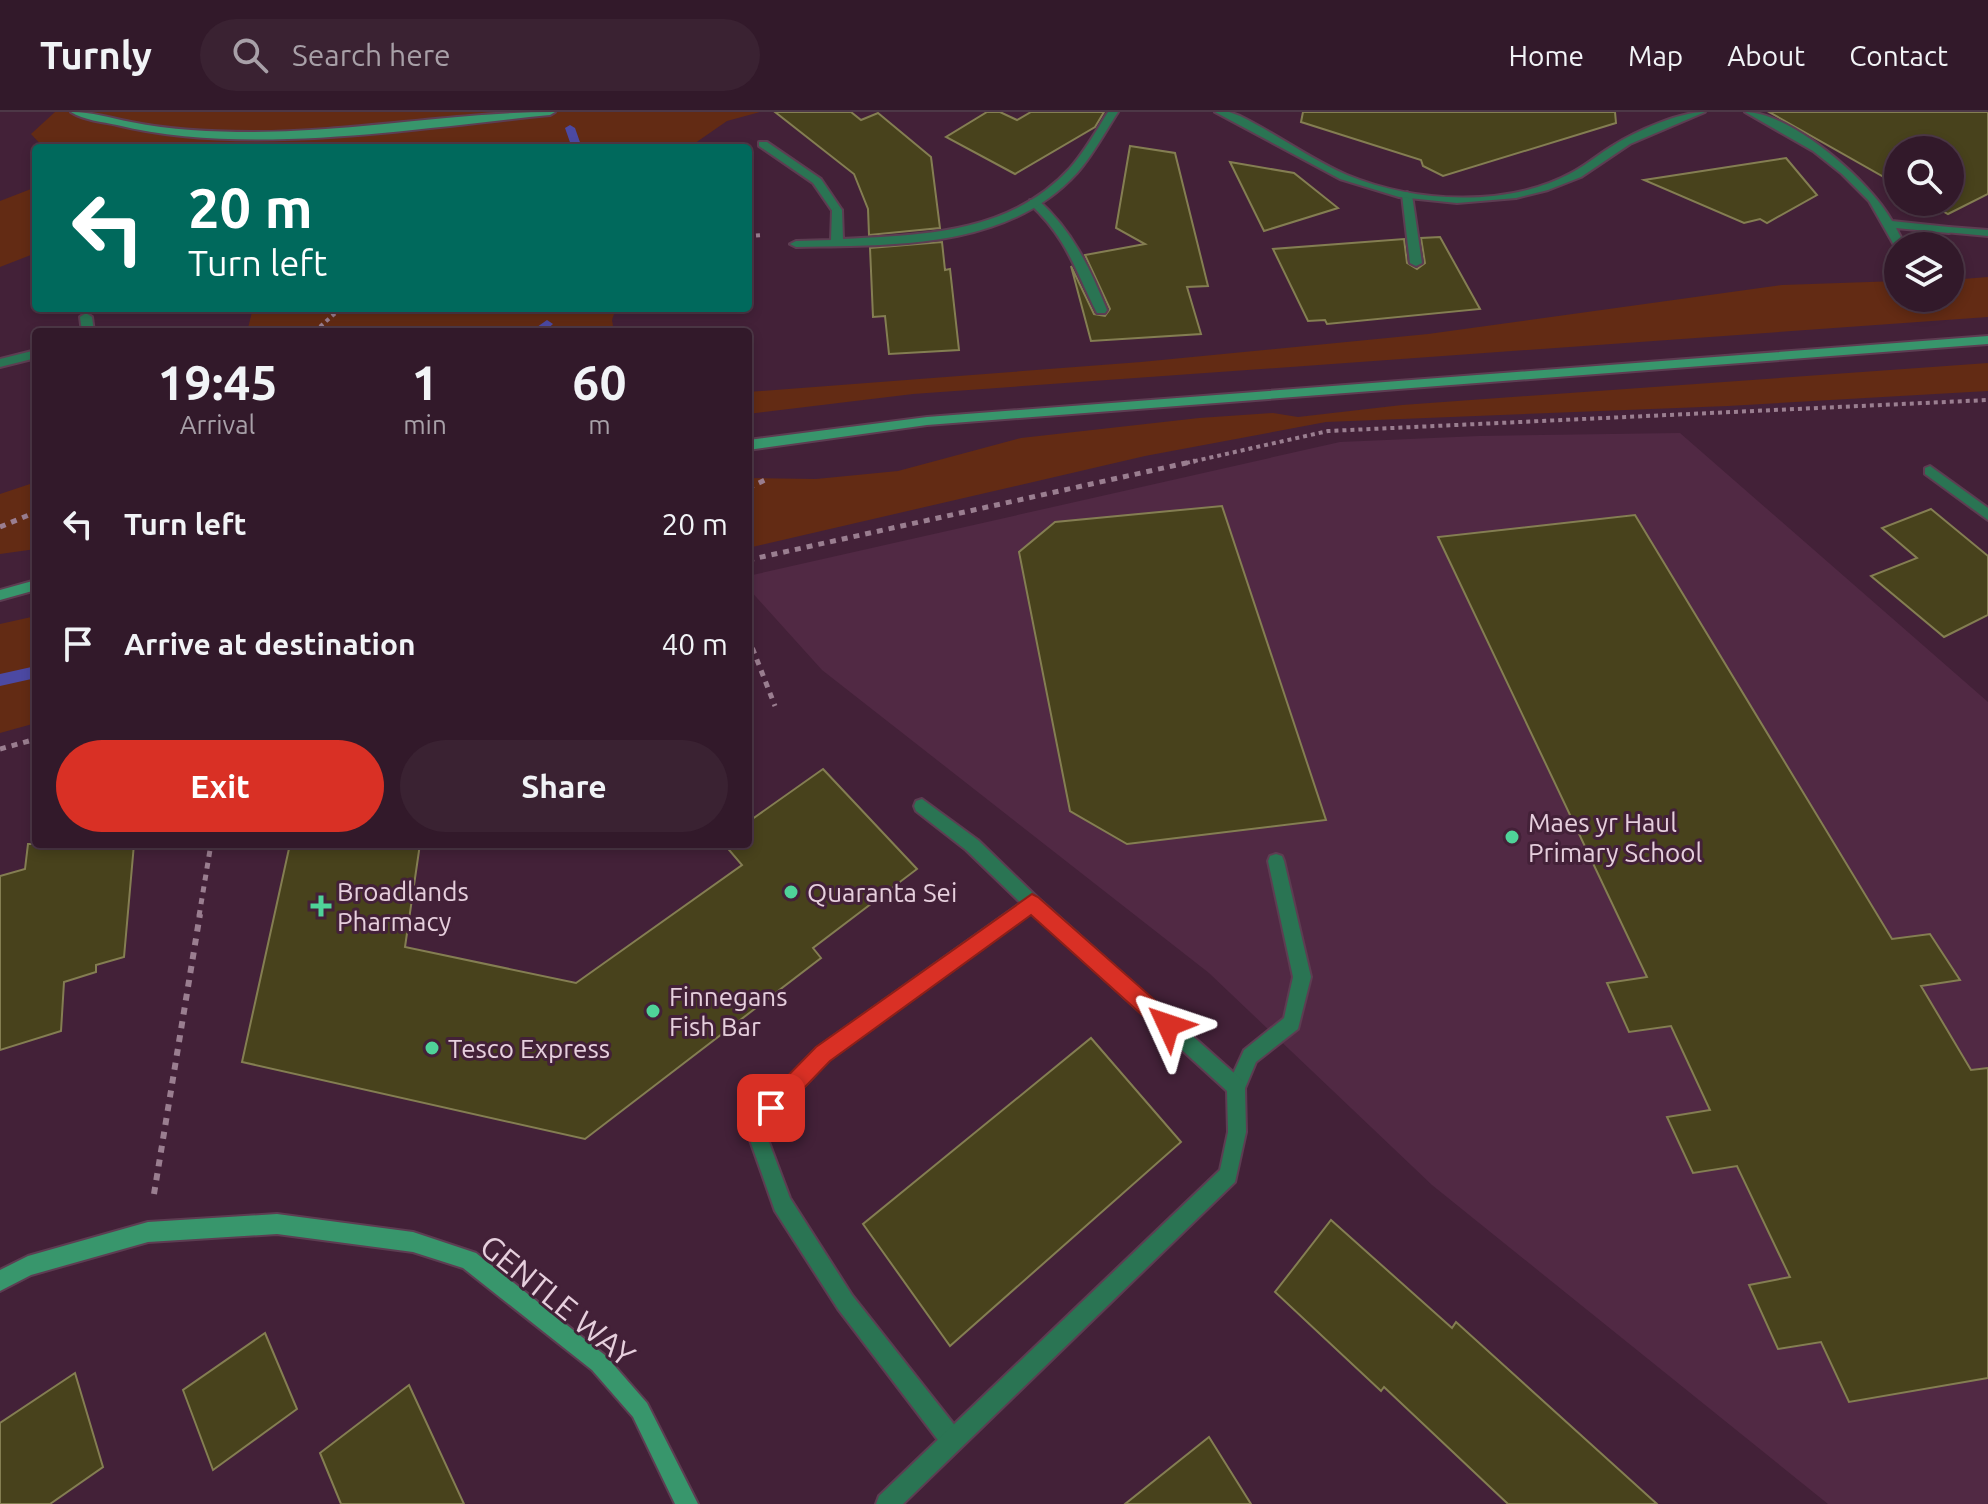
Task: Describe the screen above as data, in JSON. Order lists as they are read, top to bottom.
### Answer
{
  "streets": {
    "main road": ["GENTLE WAY"]
  },
  "places": {
    "other": [
      "Maes yr Haul Primary School",
      "Quaranta Sei",
      "Finnegans Fish Bar",
      "Tesco Express"
    ],
    "health": ["Broadlands Pharmacy"]
  },
  "page": {
    "header": "Turnly",
    "search": "Search here",
    "nav": [
      "Home",
      "Map",
      "About",
      "Contact"
    ],
    "turn": ["20 m", "Turn left"],
    "eta": [
      "19:45",
      "Arrival",
      "1",
      "min",
      "60",
      "m"
    ],
    "list": [
      {
        "name": "Turn left",
        "value": "20 m"
      },
      {
        "name": "Arrive at destination",
        "value": "40 m"
      }
    ],
    "buttons": ["Exit", "Share"]
  }
}
